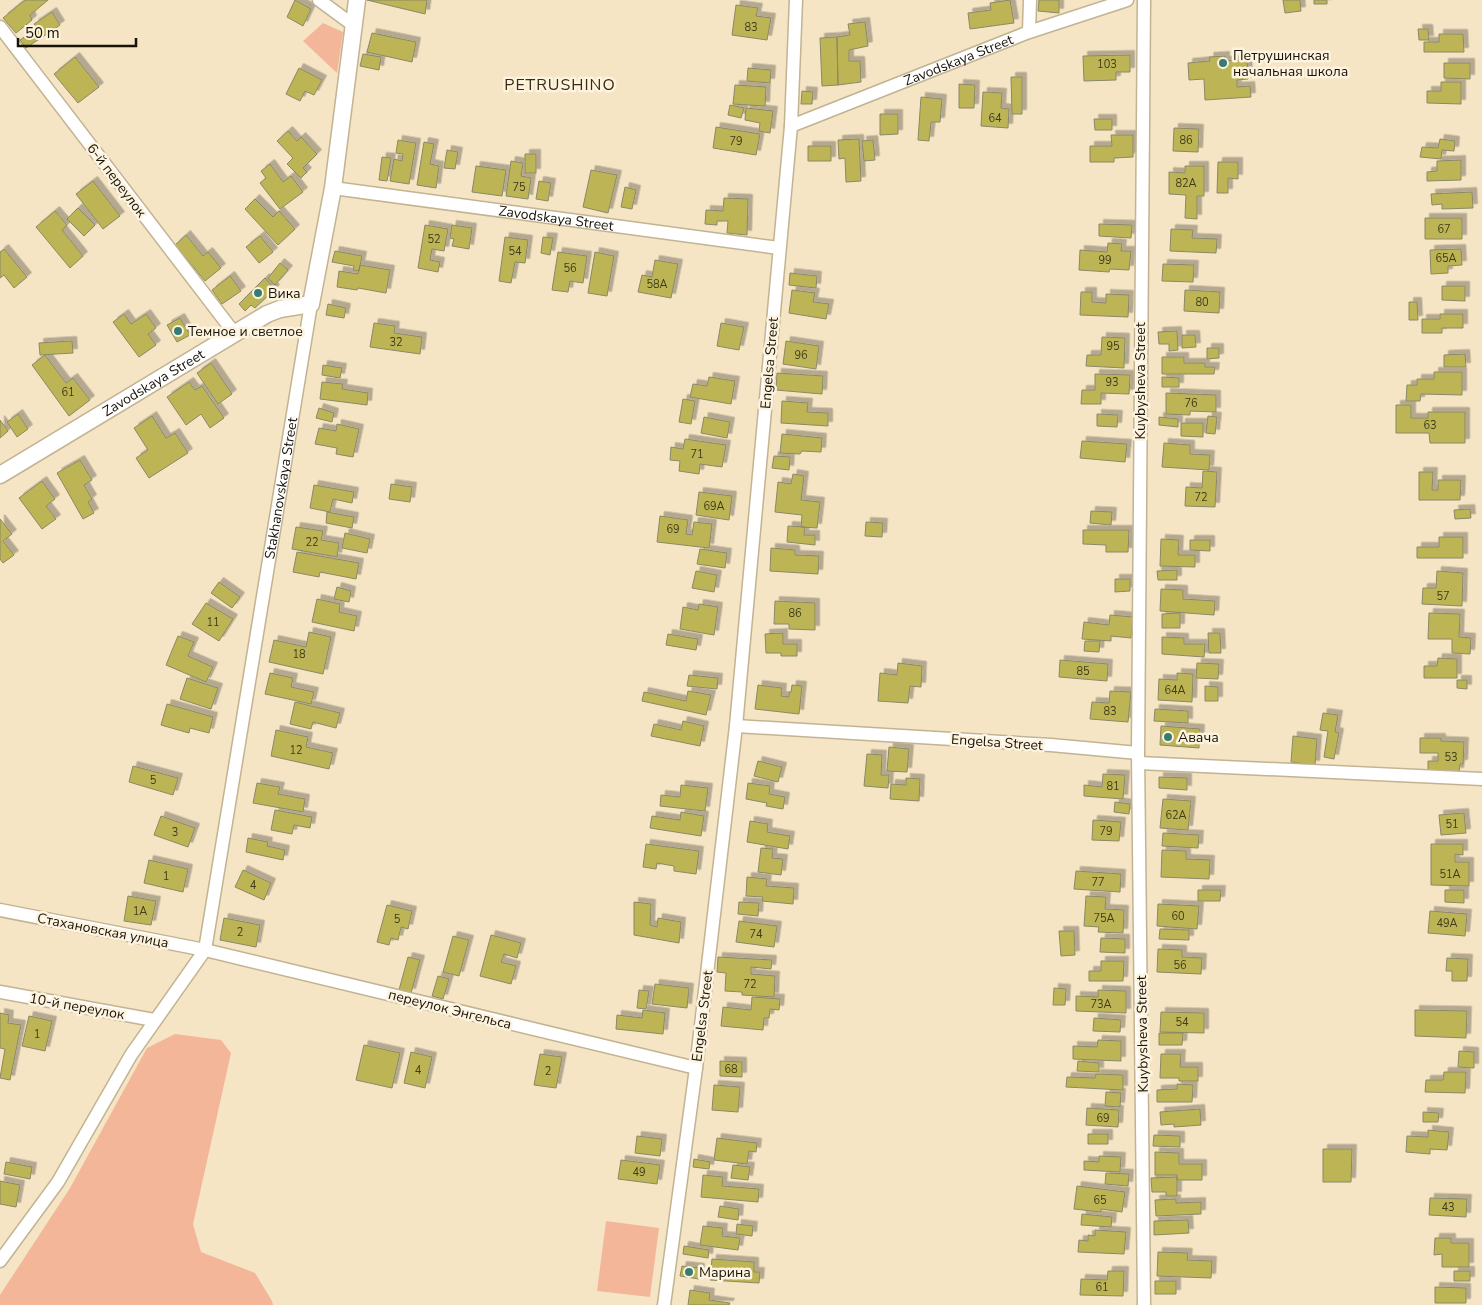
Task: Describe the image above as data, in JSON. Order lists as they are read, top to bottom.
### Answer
{
  "streets": {
    "street": [
      "Zavodskaya Street",
      "6-й переулок",
      "Engelsa Street",
      "Kuybysheva Street",
      "Stakhanovskaya Street",
      "Стахановская улица",
      "10-й переулок",
      "переулок Энгельса"
    ]
  },
  "crossings": [
    ["Zavodskaya Street", "6-й переулок"],
    ["Zavodskaya Street", "Engelsa Street"],
    ["Zavodskaya Street", "Stakhanovskaya Street"],
    ["Engelsa Street", "Kuybysheva Street"],
    ["Engelsa Street", "переулок Энгельса"],
    ["Stakhanovskaya Street", "Стахановская улица"],
    ["Stakhanovskaya Street", "переулок Энгельса"],
    ["Стахановская улица", "переулок Энгельса"]
  ],
  "districts": ["PETRUSHINO"],
  "places": [
    "Петрушинская начальная школа",
    "Вика",
    "Темное и светлое",
    "Авача",
    "Марина"
  ],
  "house_numbers": [
    "83",
    "103",
    "64",
    "86",
    "79",
    "82А",
    "75",
    "67",
    "52",
    "54",
    "65А",
    "99",
    "56",
    "58А",
    "80",
    "32",
    "95",
    "96",
    "93",
    "61",
    "76",
    "63",
    "71",
    "72",
    "69А",
    "69",
    "22",
    "57",
    "86",
    "11",
    "18",
    "85",
    "64А",
    "83",
    "12",
    "53",
    "5",
    "81",
    "62А",
    "51",
    "79",
    "3",
    "51А",
    "1",
    "77",
    "4",
    "1А",
    "60",
    "75А",
    "5",
    "49А",
    "2",
    "74",
    "56",
    "72",
    "73А",
    "54",
    "1",
    "68",
    "4",
    "2",
    "69",
    "49",
    "65",
    "43",
    "61"
  ],
  "scale_bar": "50 m"
}
